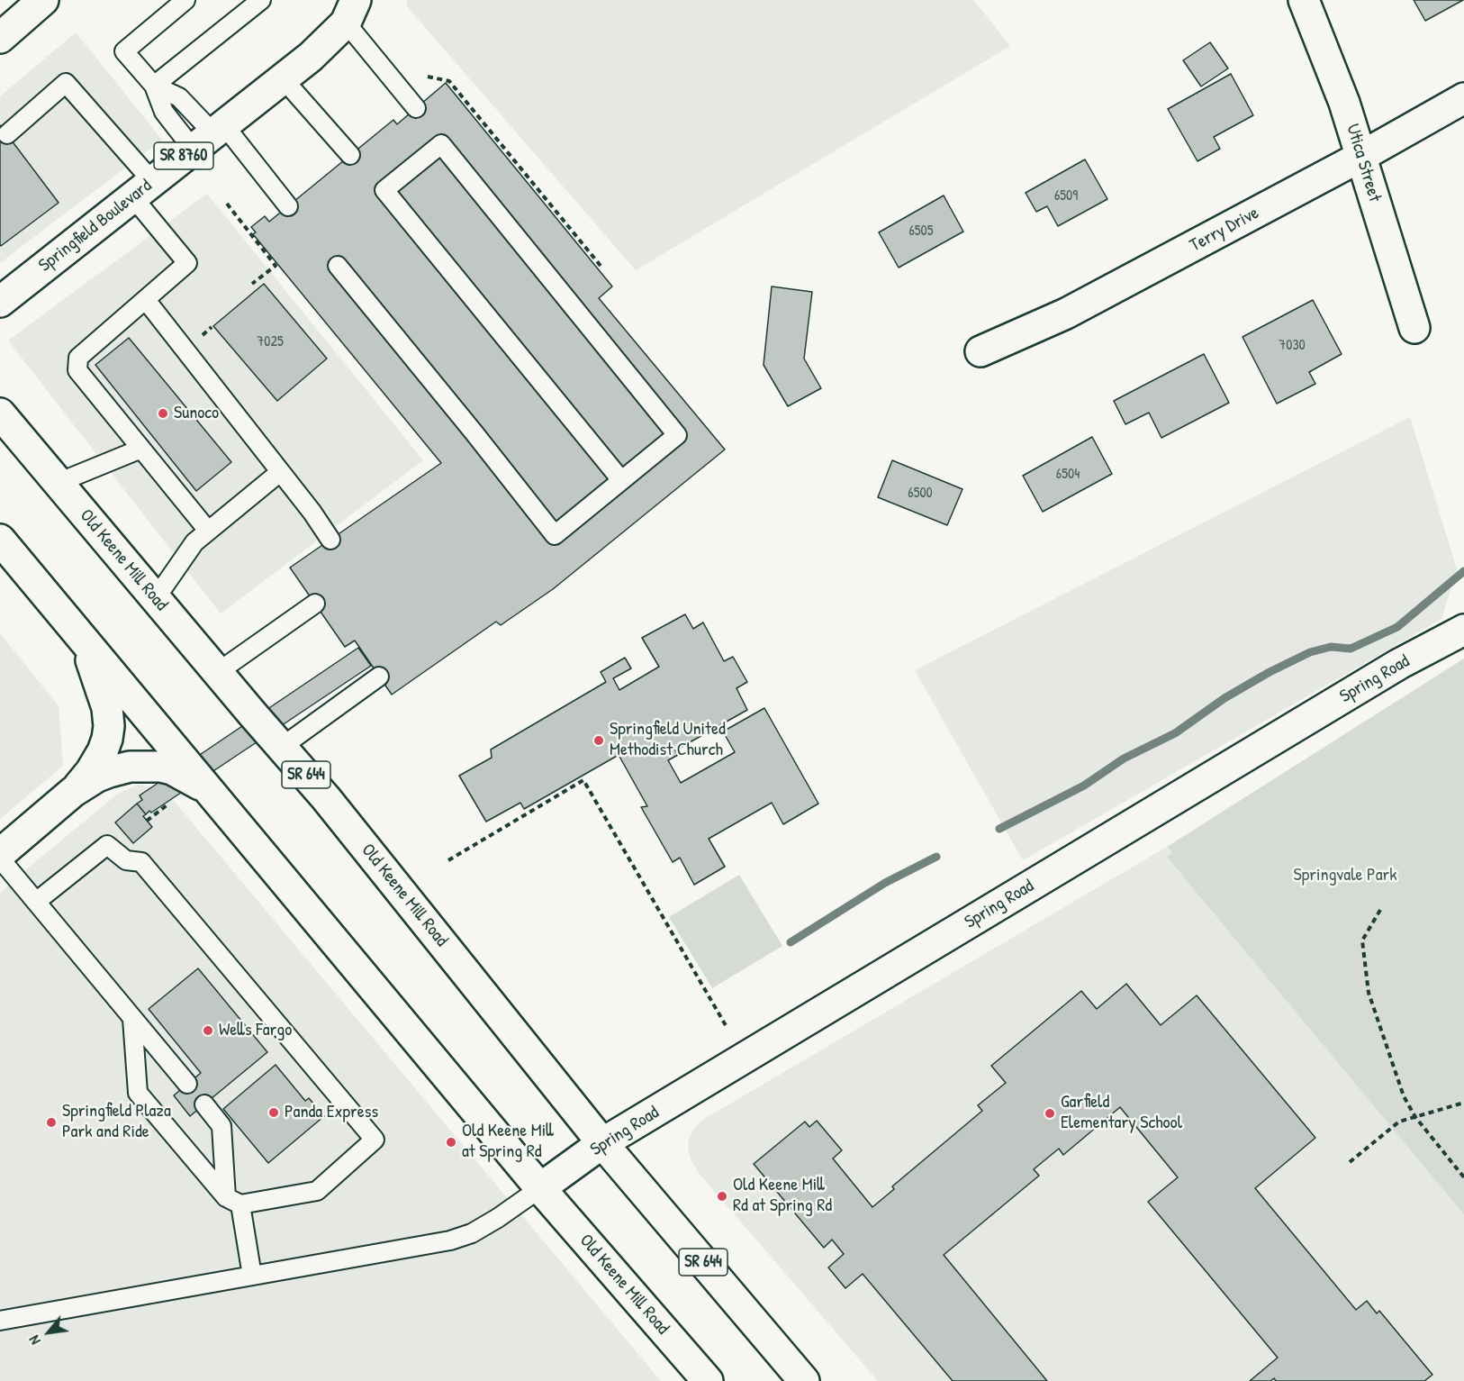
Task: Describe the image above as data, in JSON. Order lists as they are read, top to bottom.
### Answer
{
  "streets": {
    "main road": [
      "SR 8760",
      "Utica Street",
      "Springfield Boulevard",
      "Terry Drive",
      "Old Keene Mill Road",
      "Spring Road",
      "SR 644"
    ]
  },
  "crossings": [
    ["Utica Street", "Terry Drive"],
    ["Old Keene Mill Road", "Spring Road"]
  ],
  "parks": ["Springvale Park"],
  "places": [
    "Sunoco",
    "Springfield United Methodist Church",
    "Wells Fargo",
    "Panda Express",
    "Garfield Elementary School",
    "Springfield Plaza Park and Ride",
    "Old Keene Mill at Spring Rd",
    "Old Keene Mill Rd at Spring Rd"
  ],
  "house_numbers": [
    "6509",
    "6505",
    "7025",
    "7030",
    "6504",
    "6500"
  ],
  "north": "bottom left"
}
